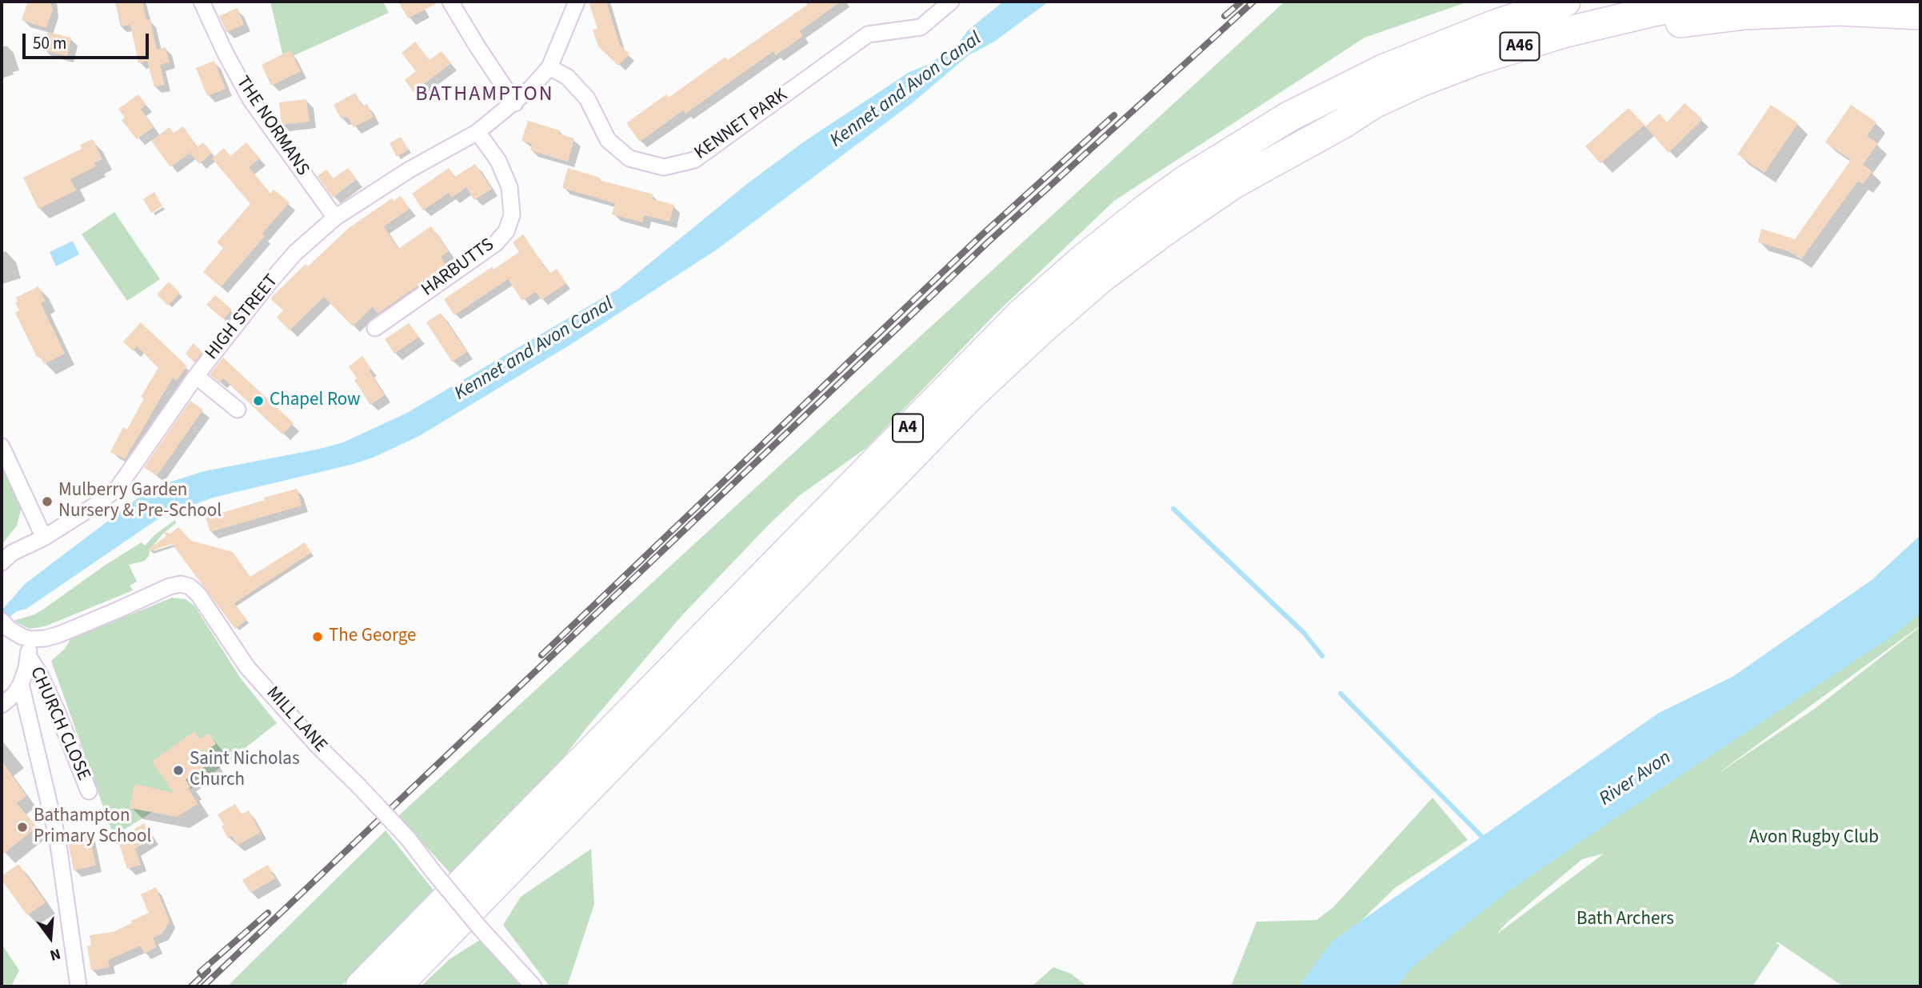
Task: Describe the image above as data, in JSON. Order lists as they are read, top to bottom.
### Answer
{
  "streets": {
    "highway": ["A46", "A4"],
    "street": [
      "KENNET PARK",
      "THE NORMANS",
      "HARBUTTS",
      "HIGH STREET",
      "MILL LANE",
      "CHURCH CLOSE"
    ]
  },
  "crossings": [
    ["A46", "A4"],
    ["KENNET PARK", "HIGH STREET"],
    ["THE NORMANS", "HIGH STREET"],
    ["HARBUTTS", "HIGH STREET"]
  ],
  "districts": ["BATHAMPTON"],
  "water": ["Kennet and Avon Canal", "River Avon"],
  "parks": ["Avon Rugby Club", "Bath Archers"],
  "places": [
    "Chapel Row",
    "Mulberry Garden Nursery & Pre-School",
    "The George",
    "Saint Nicholas Church",
    "Bathampton Primary School"
  ],
  "scale_bar": "50 m",
  "north": "bottom"
}
